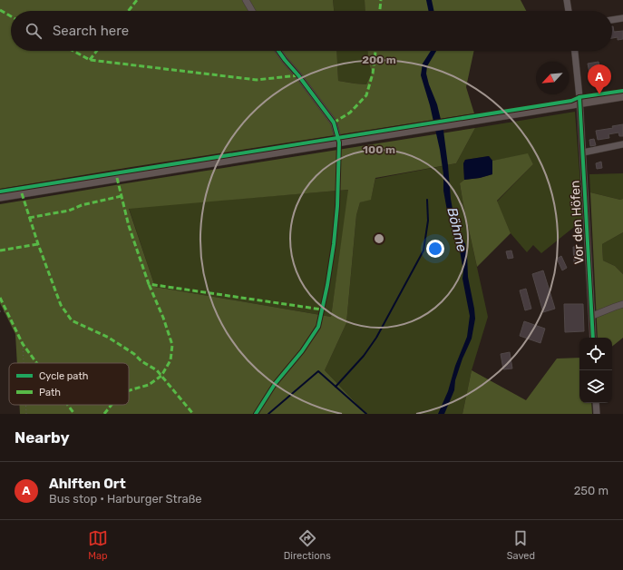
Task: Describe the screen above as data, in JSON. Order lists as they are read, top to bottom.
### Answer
{
  "streets": {
    "street": ["Vor den Höfen"]
  },
  "water": ["Böhme"],
  "legend": ["Cycle path", "Path"],
  "north": "bottom left",
  "page": {
    "search": "Search here",
    "pins": "A",
    "heading": "Nearby",
    "list": [
      {
        "mark": "A",
        "name": "Ahlften Ort",
        "note": "Bus stop · Harburger Straße",
        "value": "250 m"
      }
    ],
    "nav": ["Map", "Directions", "Saved"]
  },
  "rings": ["200 m", "100 m"]
}
